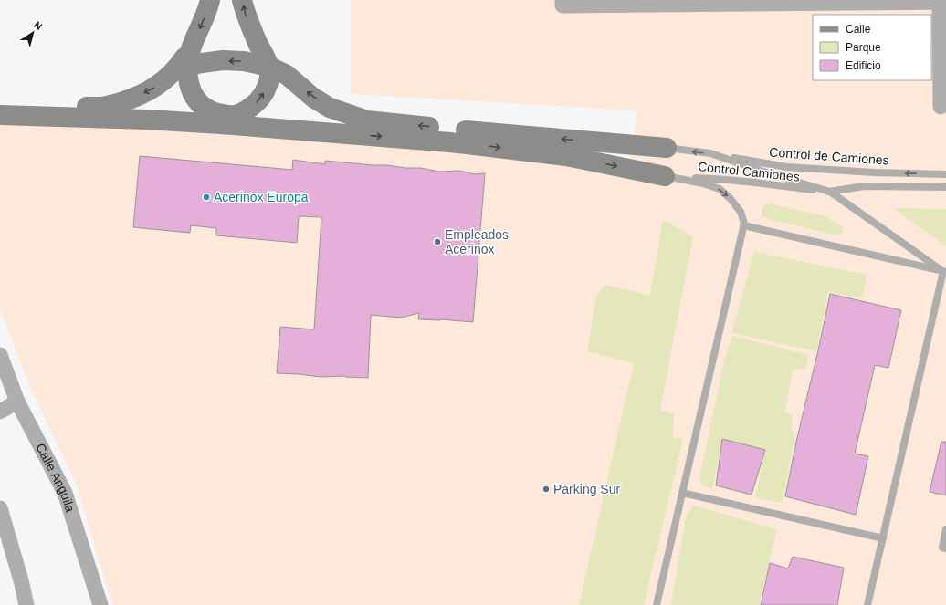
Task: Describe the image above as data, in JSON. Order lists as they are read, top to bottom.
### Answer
{
  "streets": {
    "street": ["Calle Anguila"],
    "lane": ["Control de Camiones", "Control Camiones"]
  },
  "places": ["Acerinox Europa", "Empleados Acerinox", "Parking Sur"],
  "legend": ["Calle", "Parque", "Edificio"],
  "north": "top right"
}
